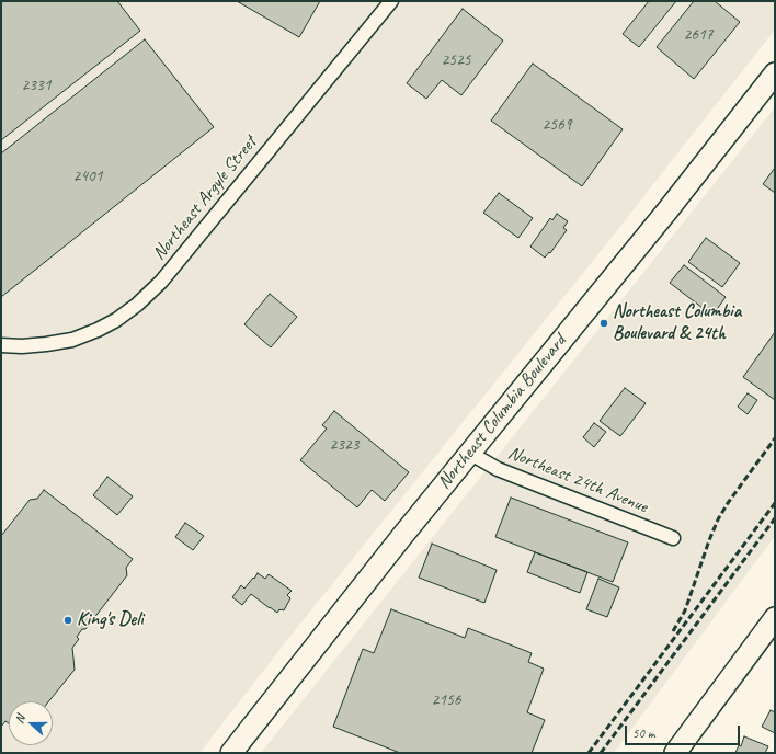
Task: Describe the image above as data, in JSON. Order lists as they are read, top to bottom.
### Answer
{
  "streets": {
    "main road": ["Northeast Columbia Boulevard"],
    "street": ["Northeast Argyle Street", "Northeast 24th Avenue"]
  },
  "crossings": [
    ["Northeast Columbia Boulevard", "Northeast 24th Avenue"]
  ],
  "places": ["Northeast Columbia Boulevard & 24th", "King's Deli"],
  "house_numbers": [
    "2617",
    "2525",
    "2331",
    "2569",
    "2401",
    "2323",
    "2156"
  ],
  "scale_bar": "50 m",
  "north": "left"
}
